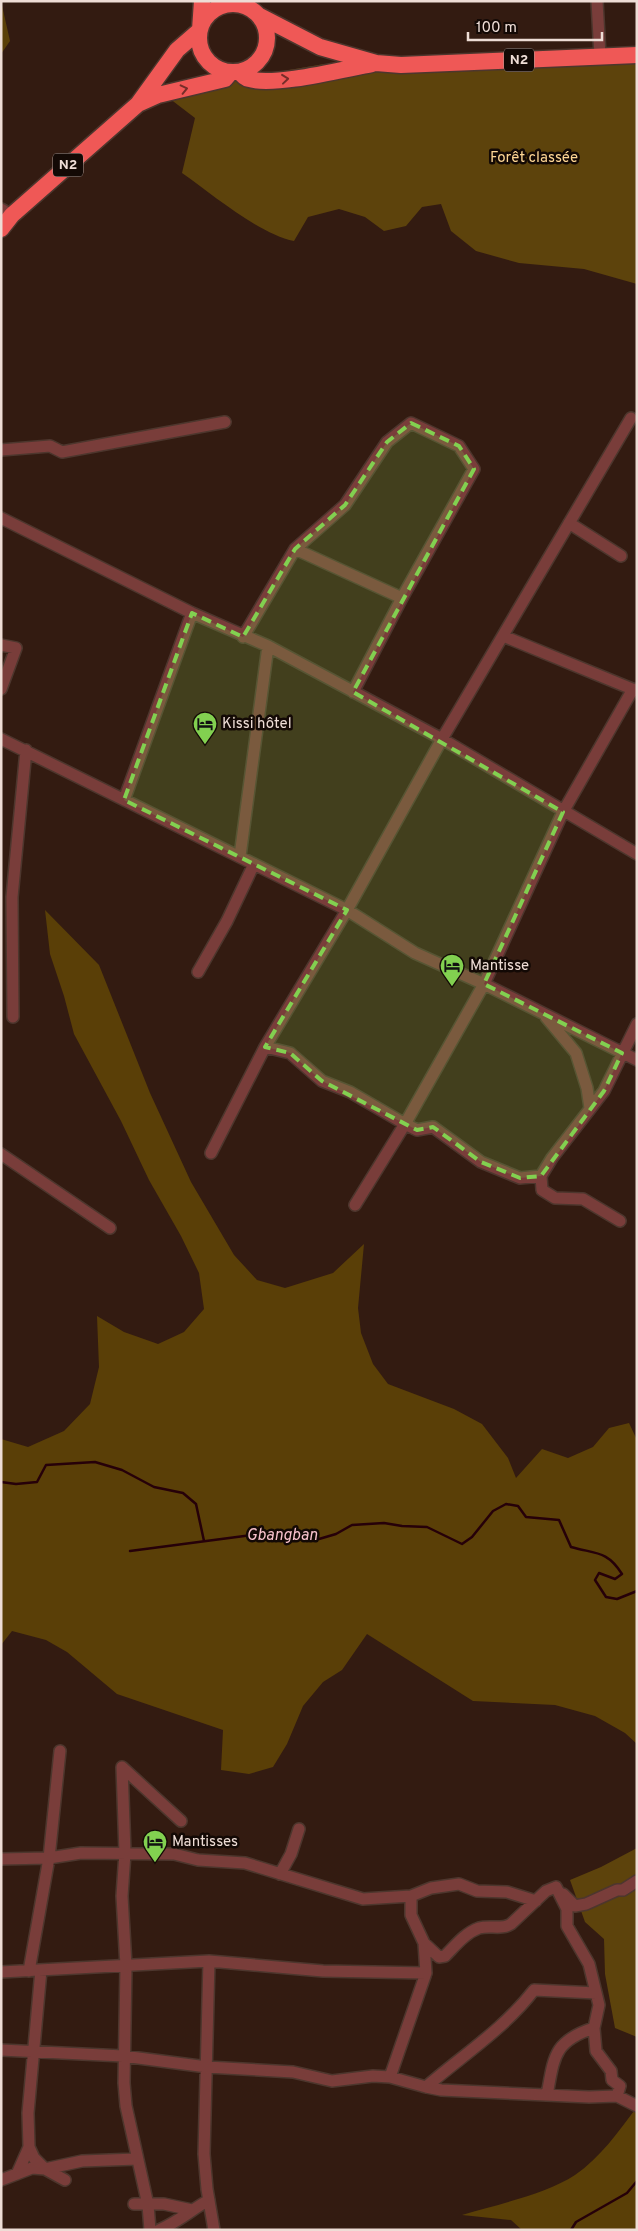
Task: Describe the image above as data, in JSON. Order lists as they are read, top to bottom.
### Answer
{
  "streets": {
    "highway": ["N2"]
  },
  "water": ["Gbangban"],
  "parks": ["Forêt classée"],
  "places": {
    "hotel": ["Kissi hôtel", "Mantisse", "Mantisses"]
  },
  "scale_bar": "100 m"
}
